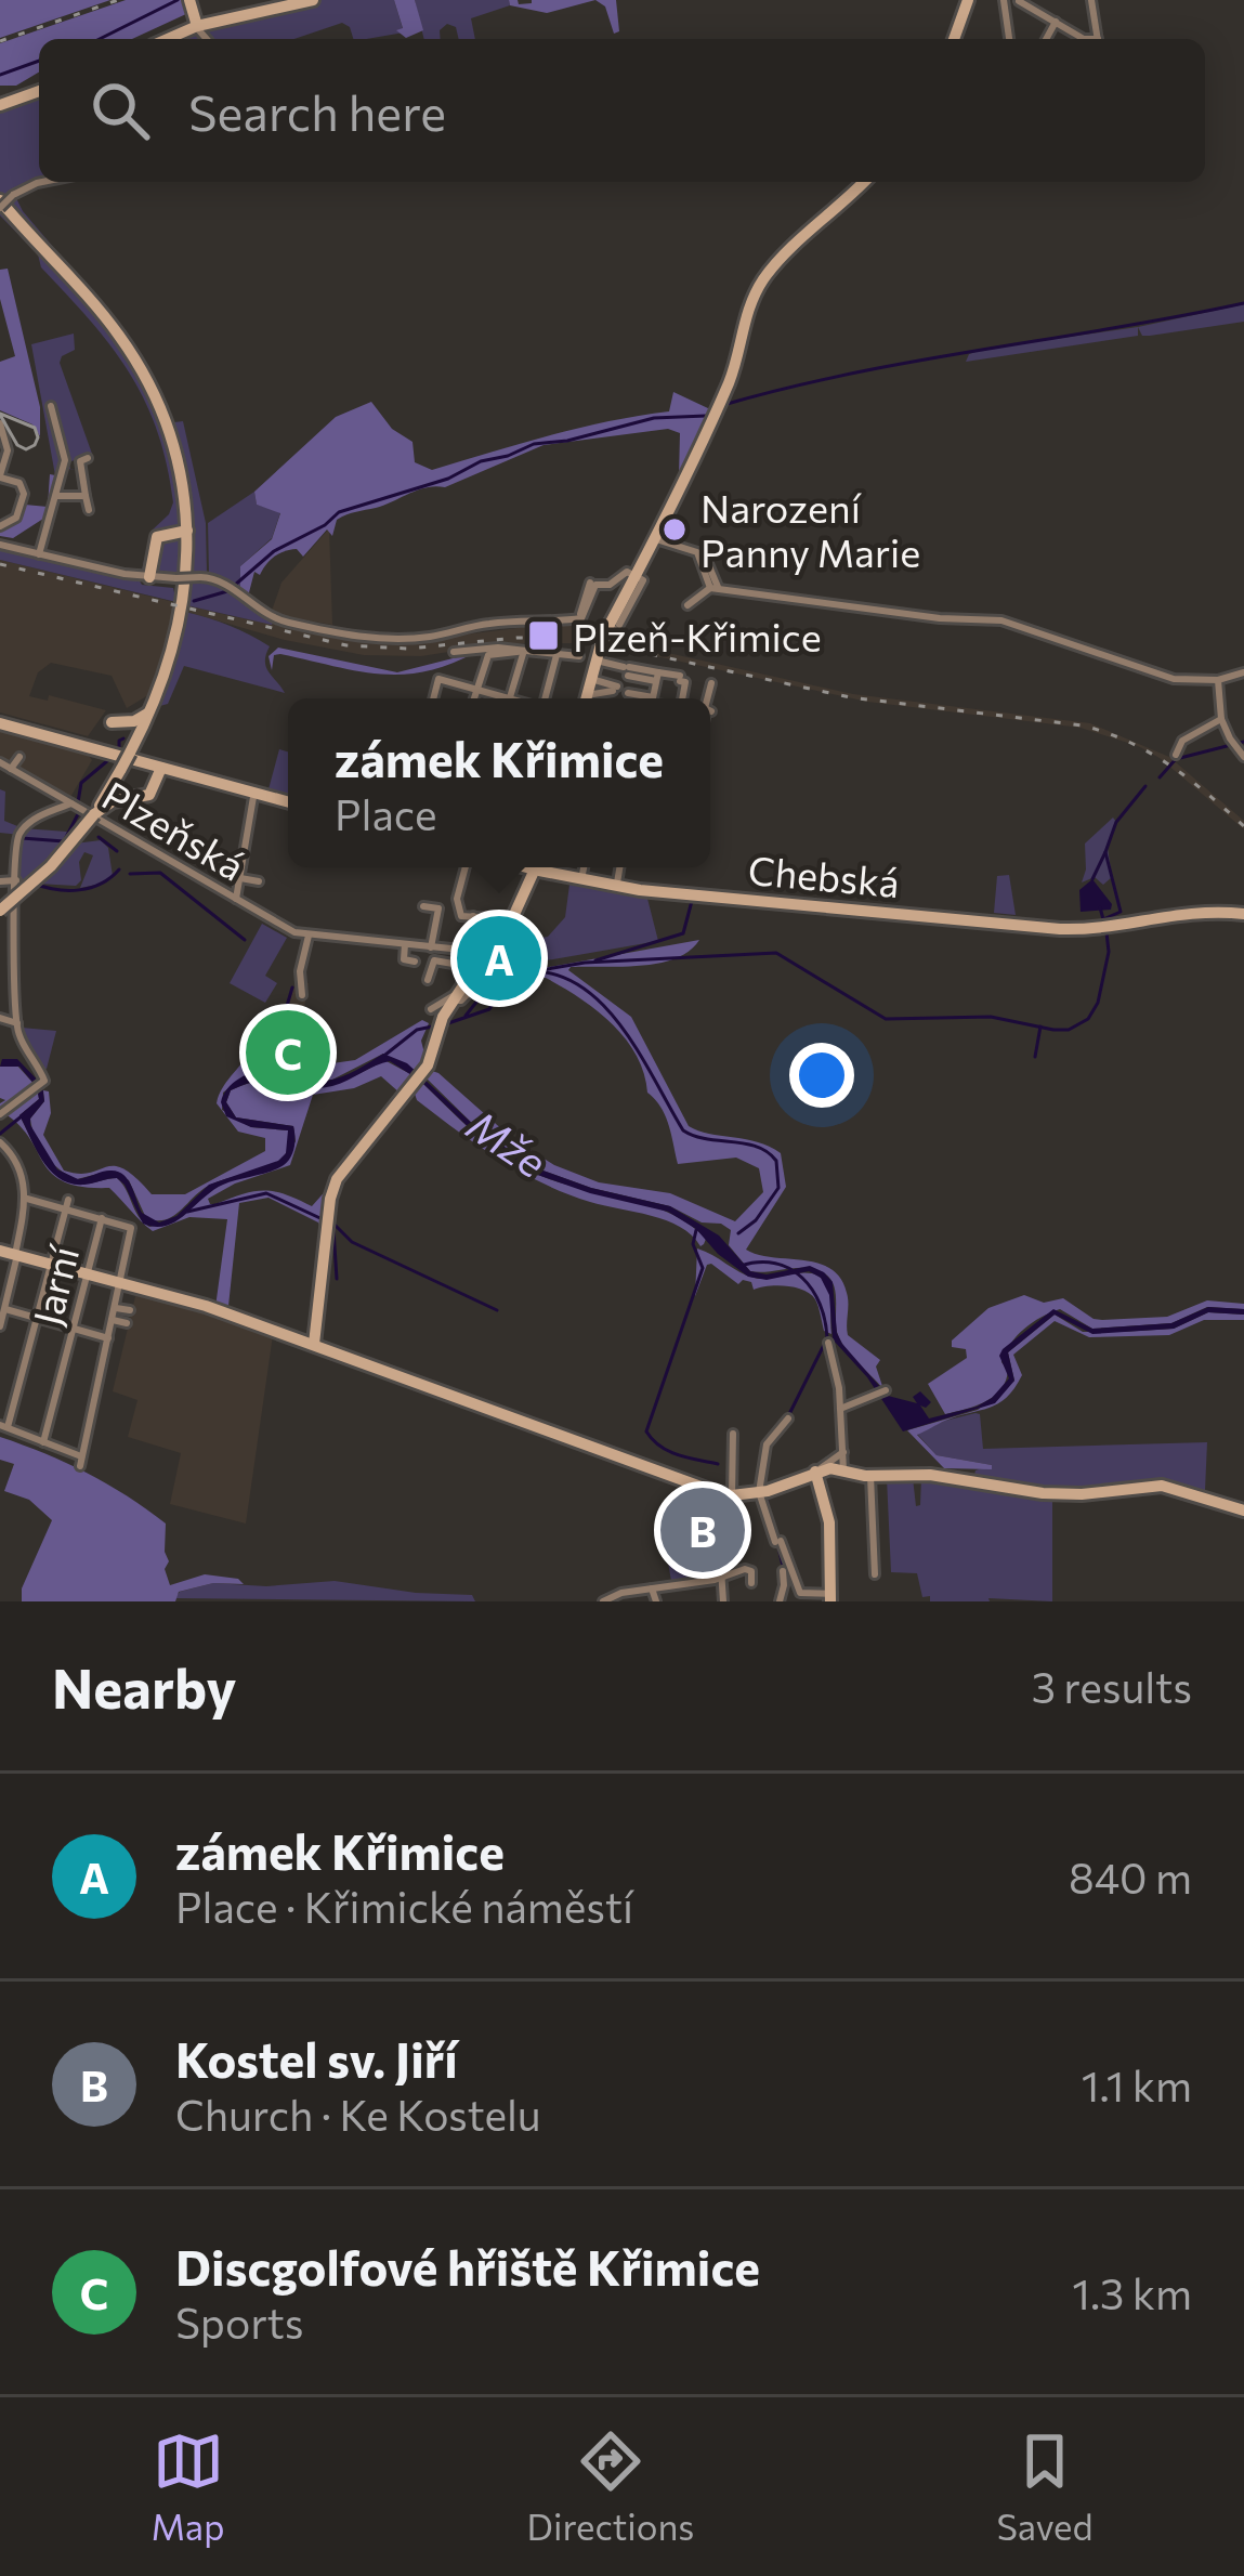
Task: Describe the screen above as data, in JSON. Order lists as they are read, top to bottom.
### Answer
{
  "streets": {
    "street": ["Plzeňská", "Chebská", "Jarní"]
  },
  "water": ["Mže"],
  "places": {
    "other": ["Narození Panny Marie"],
    "transit": ["Plzeň-Křimice"]
  },
  "page": {
    "search": "Search here",
    "popup": ["zámek Křimice", "Place"],
    "pins": ["A", "C", "B"],
    "heading": ["Nearby", "3 results"],
    "list": [
      {
        "mark": "A",
        "name": "zámek Křimice",
        "note": "Place · Křimické náměstí",
        "value": "840 m"
      },
      {
        "mark": "B",
        "name": "Kostel sv. Jiří",
        "note": "Church · Ke Kostelu",
        "value": "1.1 km"
      },
      {
        "mark": "C",
        "name": "Discgolfové hřiště Křimice",
        "note": "Sports",
        "value": "1.3 km"
      }
    ],
    "nav": ["Map", "Directions", "Saved"]
  }
}
